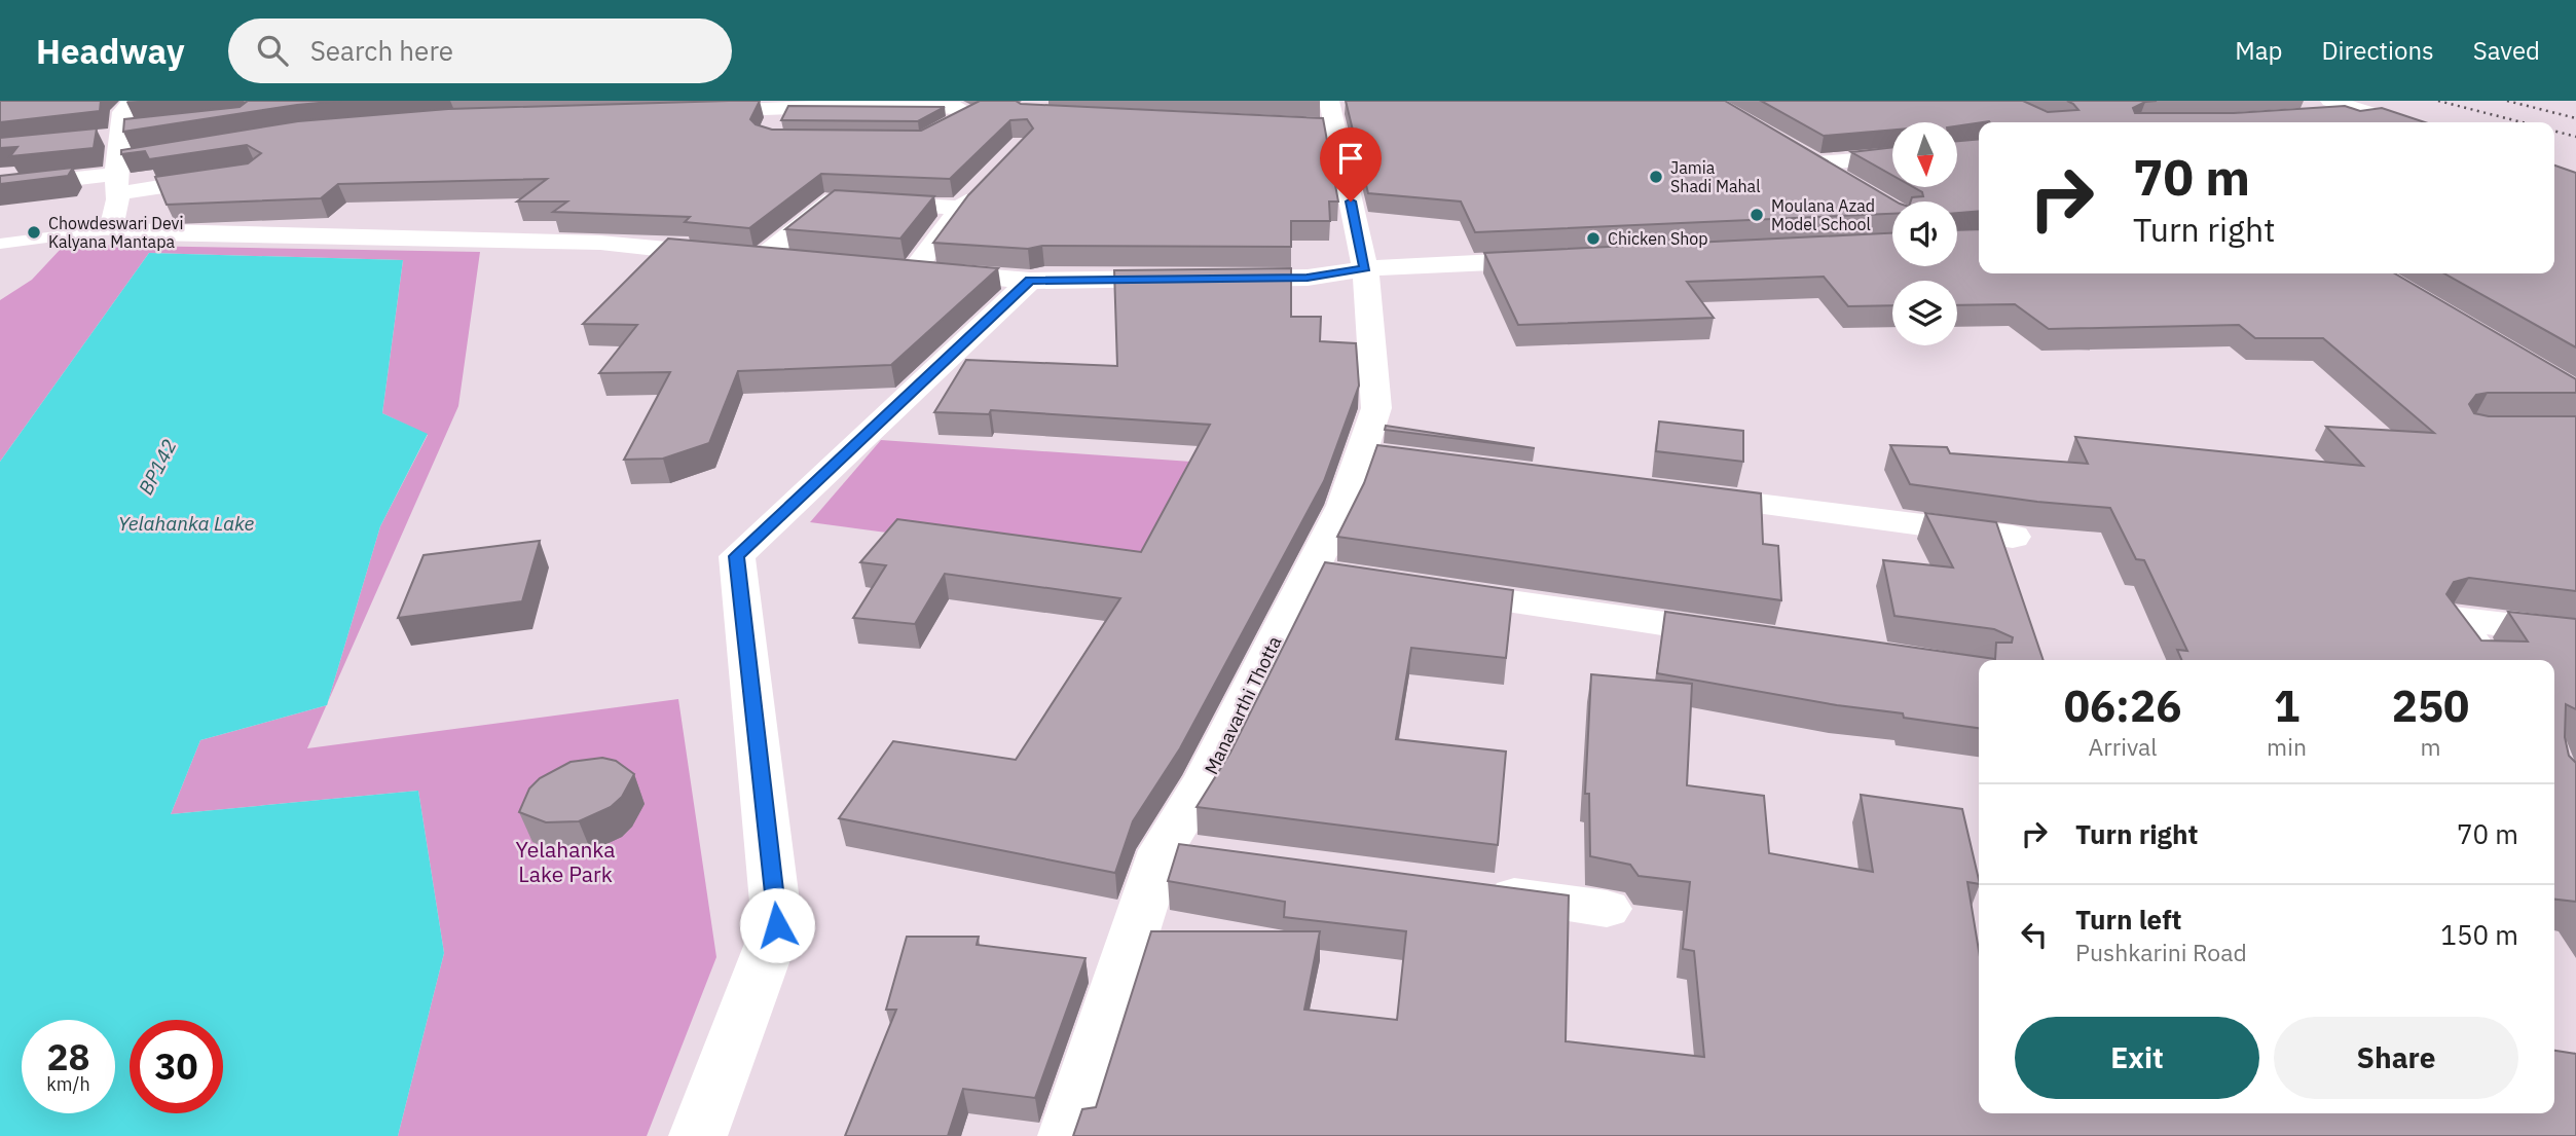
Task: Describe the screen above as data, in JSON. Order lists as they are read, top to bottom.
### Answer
{
  "streets": {
    "street": ["Manavarthi Thotta"]
  },
  "water": ["BP142", "Yelahanka Lake"],
  "parks": ["Yelahanka Lake Park"],
  "places": [
    "Jamia Shadi Mahal",
    "Moulana Azad Model School",
    "Chowdeswari Devi Kalyana Mantapa",
    "Chicken Shop"
  ],
  "north": "bottom",
  "page": {
    "header": "Headway",
    "search": "Search here",
    "nav": ["Map", "Directions", "Saved"],
    "turn": ["70 m", "Turn right"],
    "eta": [
      "06:26",
      "Arrival",
      "1",
      "min",
      "250",
      "m"
    ],
    "list": [
      {
        "name": "Turn right",
        "value": "70 m"
      },
      {
        "name": "Turn left",
        "note": "Pushkarini Road",
        "value": "150 m"
      }
    ],
    "buttons": ["Exit", "Share"],
    "speed": "28 km/h",
    "limit": "30"
  }
}
